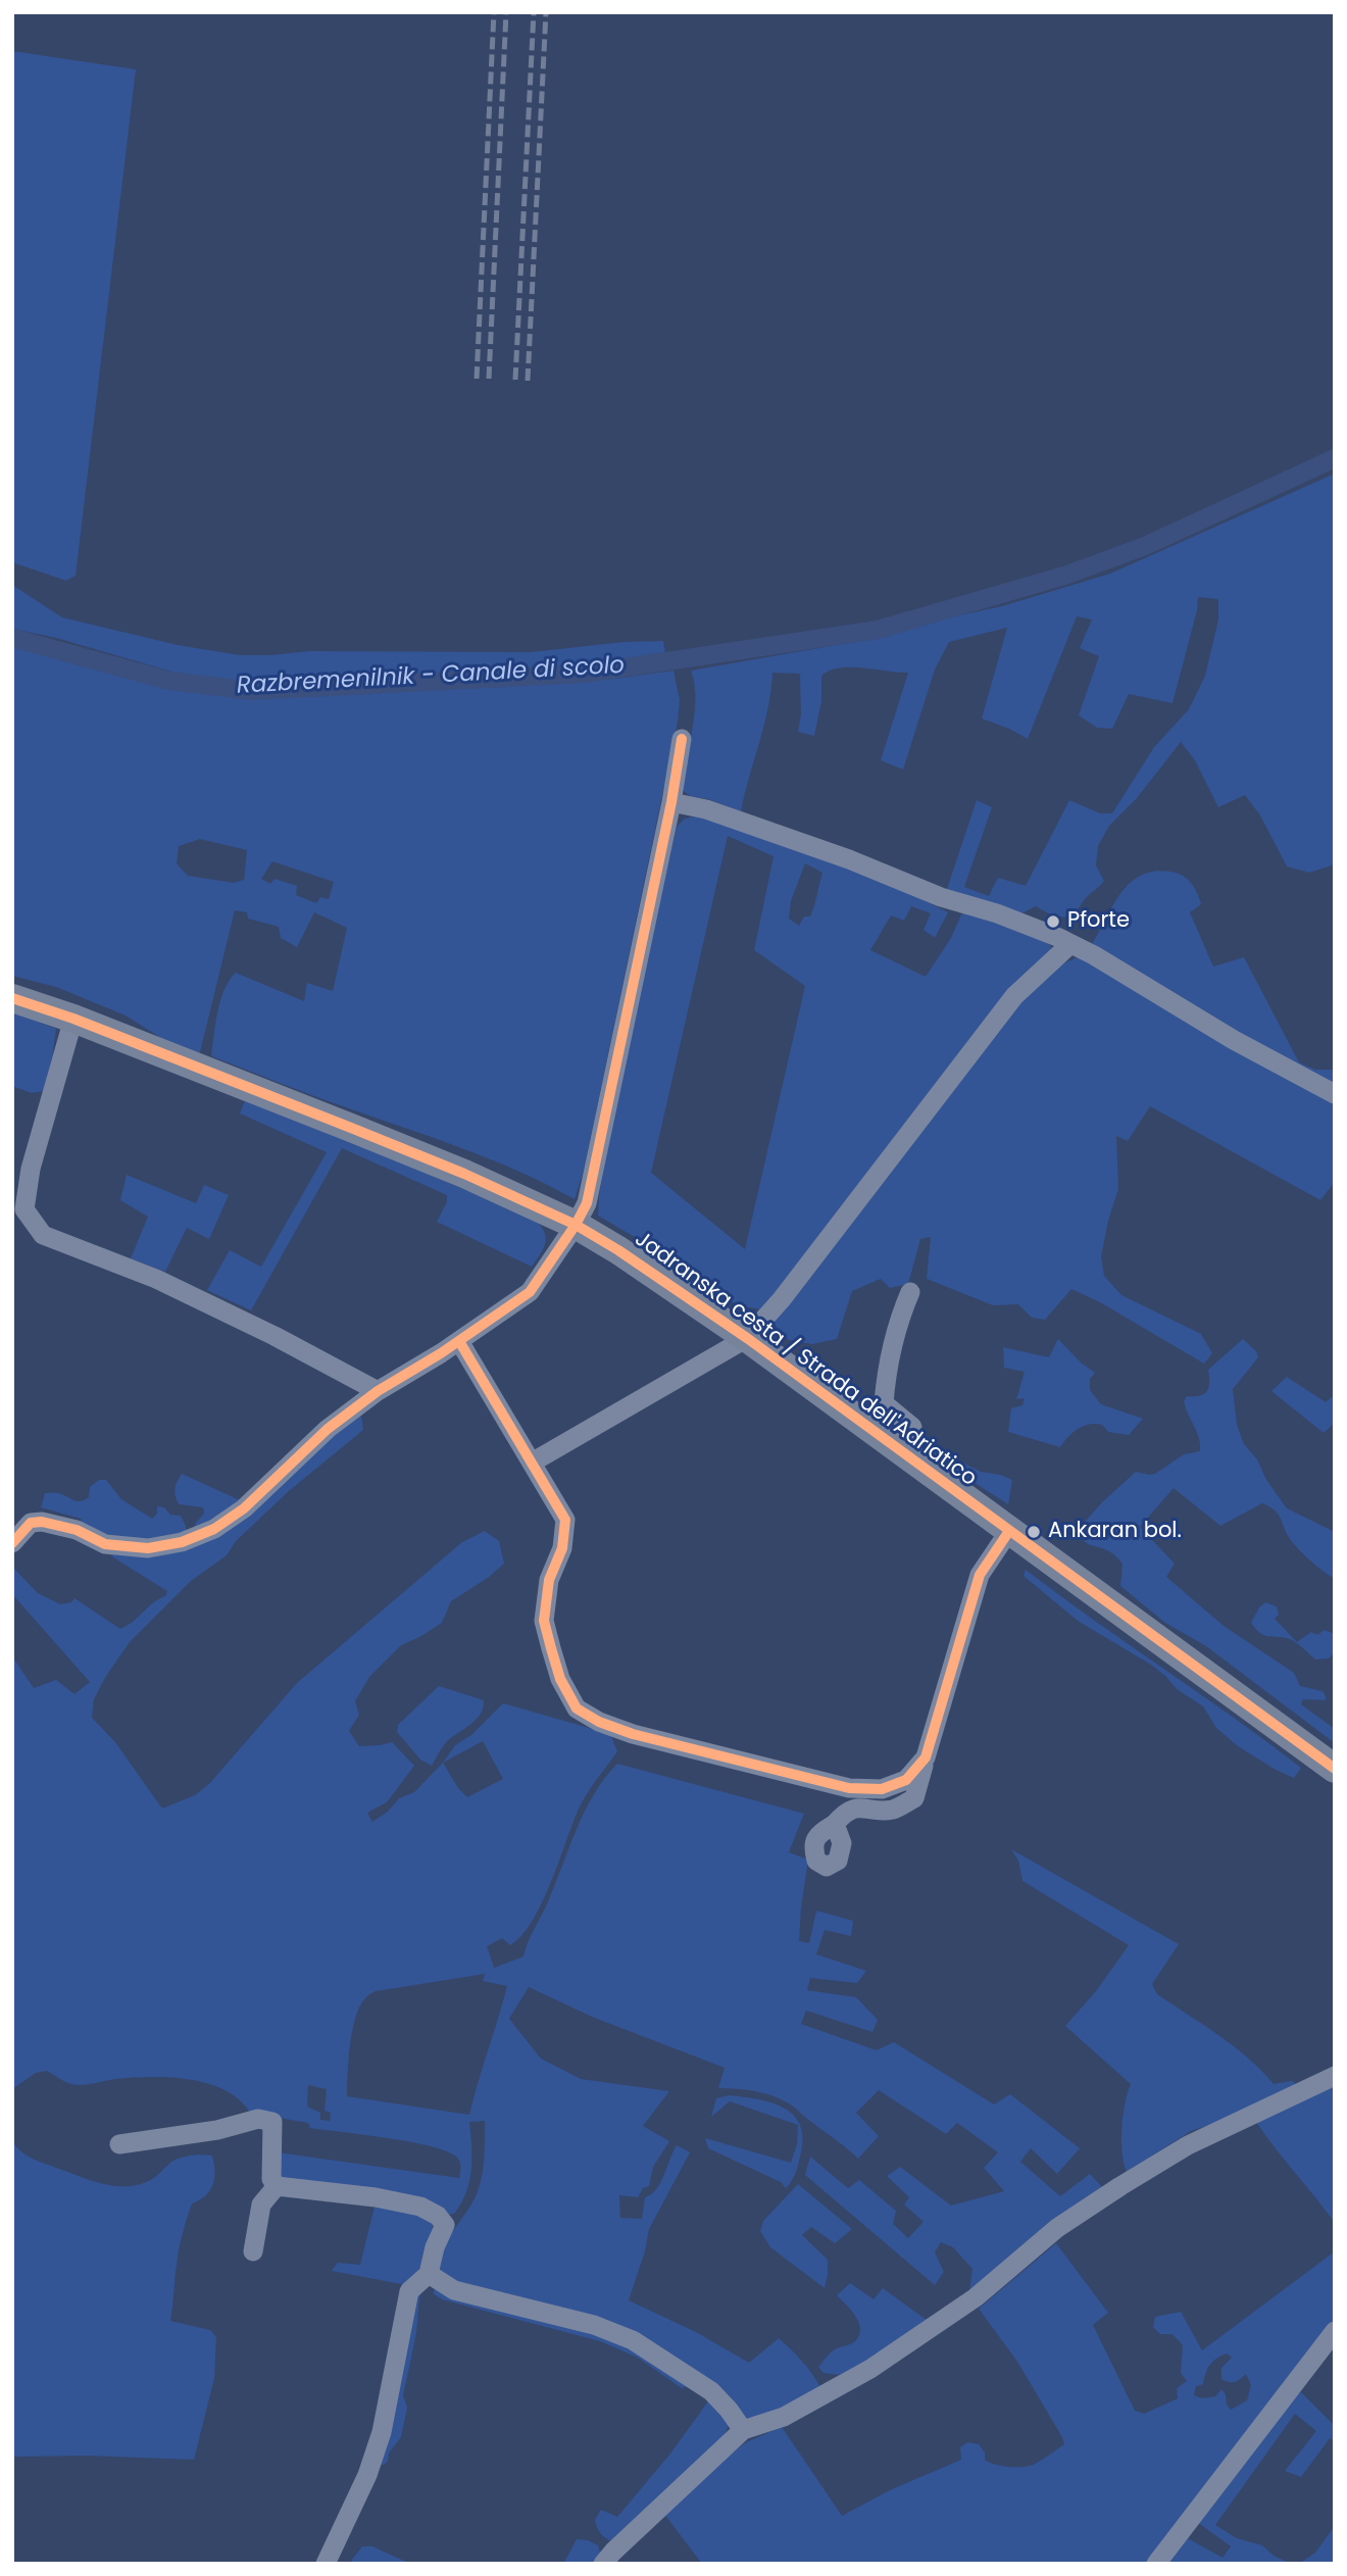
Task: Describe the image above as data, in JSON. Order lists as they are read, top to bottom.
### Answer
{
  "streets": {
    "main road": ["Jadranska cesta / Strada dell'Adriatico"]
  },
  "water": ["Razbremenilnik - Canale di scolo"],
  "places": ["Pforte", "Ankaran bol."]
}
